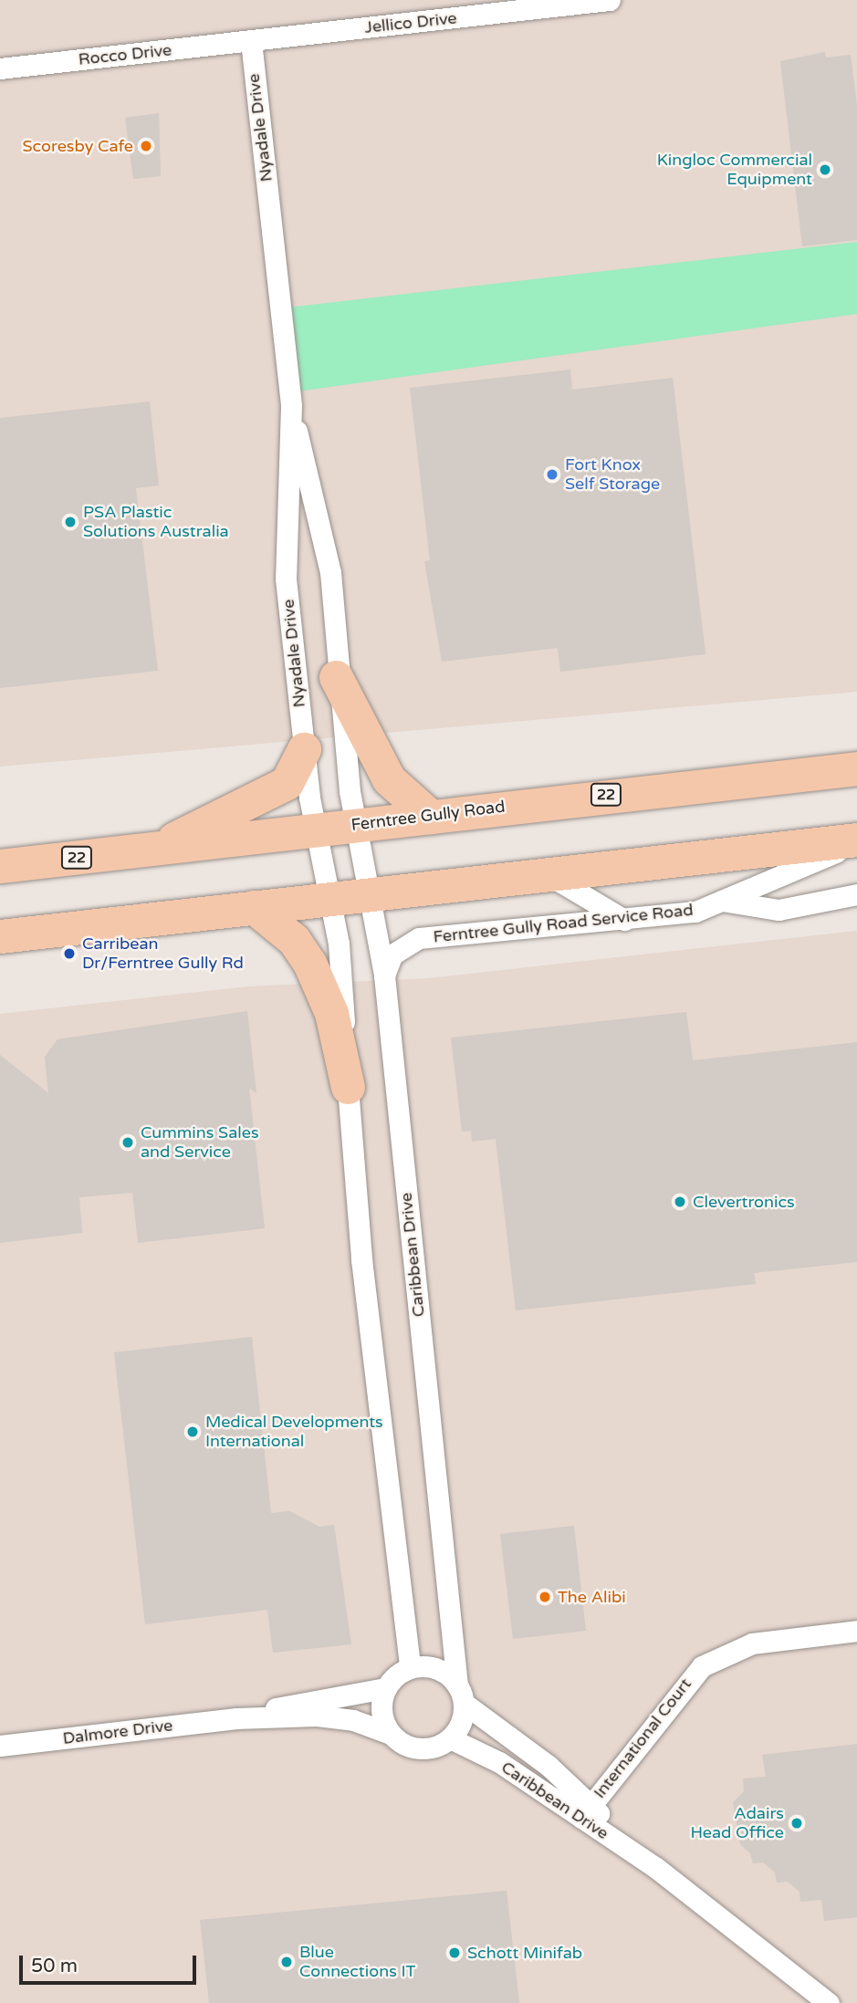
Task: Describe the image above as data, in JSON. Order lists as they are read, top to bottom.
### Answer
{
  "streets": {
    "main road": ["22", "Ferntree Gully Road"],
    "street": [
      "Jellico Drive",
      "Rocco Drive",
      "Nyadale Drive",
      "Ferntree Gully Road Service Road",
      "Caribbean Drive",
      "Dalmore Drive",
      "International Court"
    ]
  },
  "crossings": [
    ["Jellico Drive", "Rocco Drive"],
    ["Jellico Drive", "Nyadale Drive"],
    ["Rocco Drive", "Nyadale Drive"],
    ["Nyadale Drive", "Ferntree Gully Road"],
    ["Nyadale Drive", "Caribbean Drive"],
    ["Ferntree Gully Road", "Caribbean Drive"],
    ["Ferntree Gully Road Service Road", "Caribbean Drive"],
    ["Caribbean Drive", "Dalmore Drive"],
    ["Caribbean Drive", "International Court"]
  ],
  "places": [
    "Scoresby Cafe",
    "Kingloc Commercial Equipment",
    "Fort Knox Self Storage",
    "PSA Plastic Solutions Australia",
    "Carribean Dr/Ferntree Gully Rd",
    "Cummins Sales and Service",
    "Clevertronics",
    "Medical Developments International",
    "The Alibi",
    "Adairs Head Office",
    "Schott Minifab",
    "Blue Connections IT"
  ],
  "scale_bar": "50 m"
}
